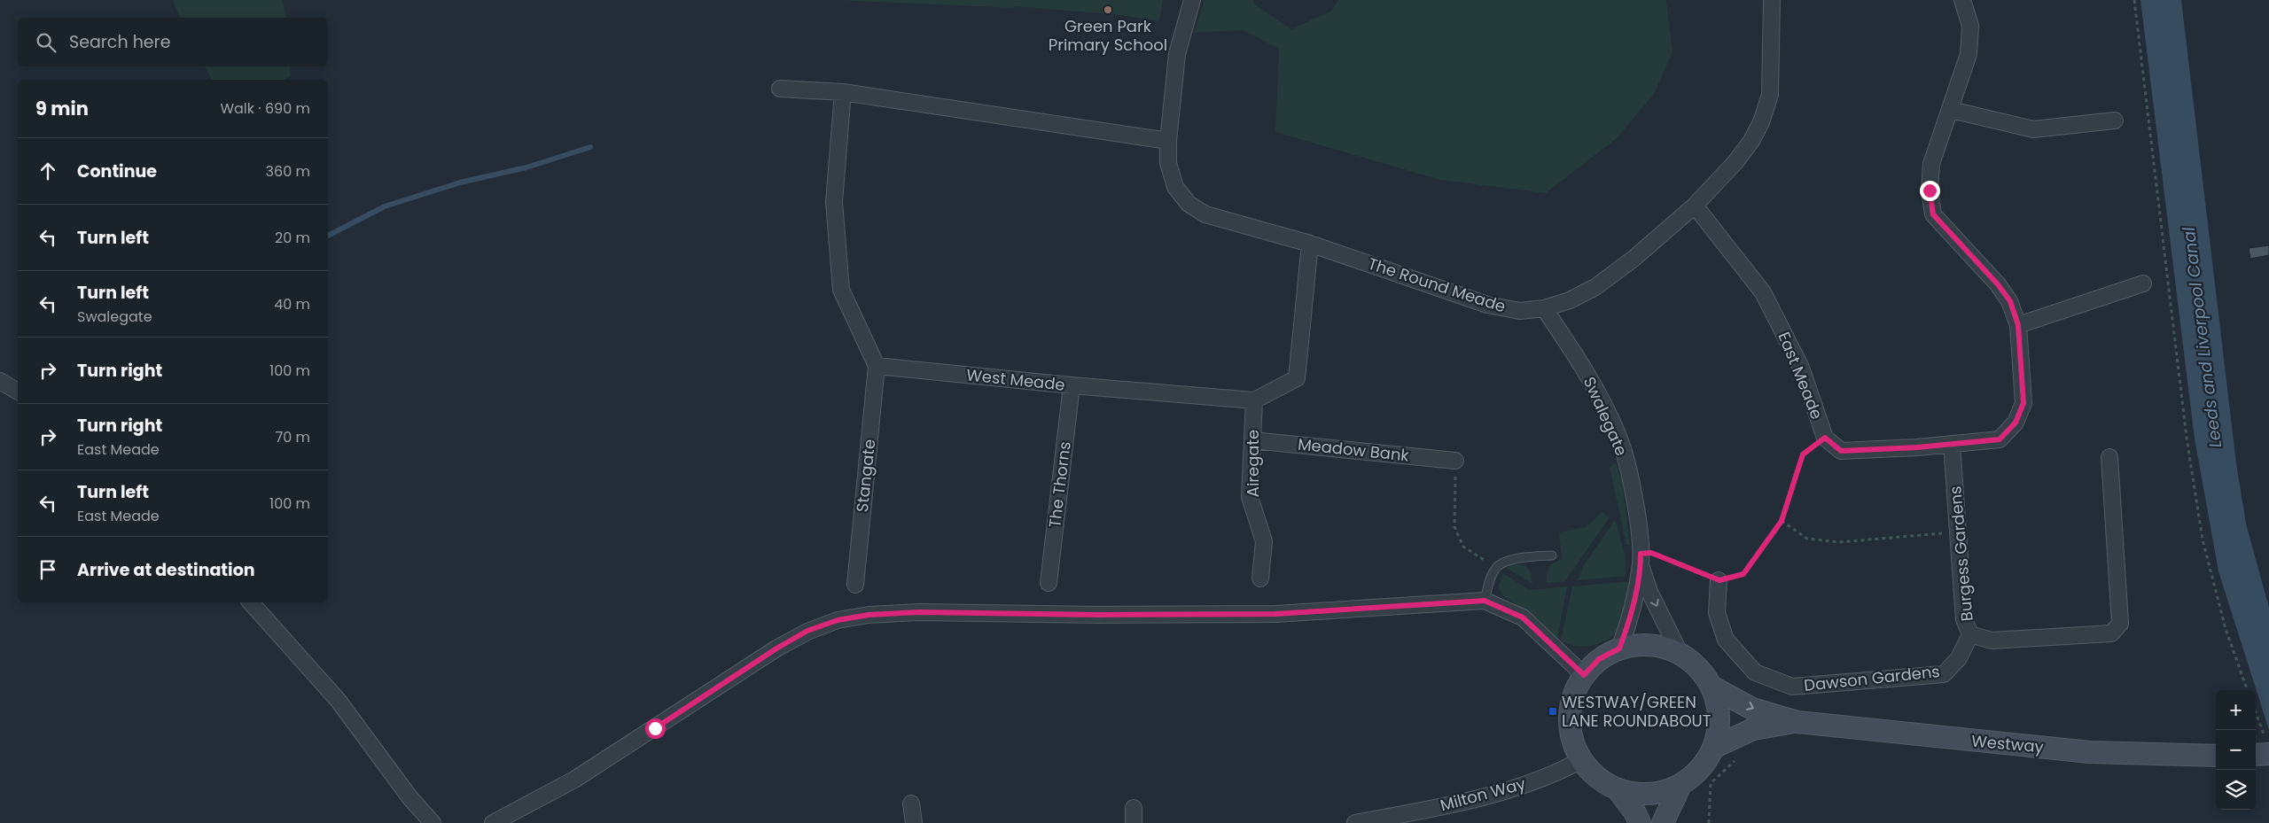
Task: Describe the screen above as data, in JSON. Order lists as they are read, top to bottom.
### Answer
{
  "streets": {
    "main road": ["Westway"],
    "street": [
      "The Round Meade",
      "East Meade",
      "West Meade",
      "Swalegate",
      "Meadow Bank",
      "Airegate",
      "Stangate",
      "The Thorns",
      "Burgess Gardens",
      "Dawson Gardens",
      "Milton Way"
    ]
  },
  "crossings": [
    ["The Round Meade", "East Meade"],
    ["The Round Meade", "Swalegate"],
    ["East Meade", "Burgess Gardens"],
    ["West Meade", "Airegate"],
    ["West Meade", "Stangate"],
    ["West Meade", "The Thorns"],
    ["Swalegate", "Westway"],
    ["Swalegate", "Milton Way"],
    ["Meadow Bank", "Airegate"],
    ["Burgess Gardens", "Dawson Gardens"],
    ["Westway", "Milton Way"]
  ],
  "water": ["Leeds and Liverpool Canal"],
  "places": {
    "other": ["Green Park Primary School"],
    "transit": ["WESTWAY/GREEN LANE ROUNDABOUT"]
  },
  "page": {
    "search": "Search here",
    "heading": ["9 min", "Walk · 690 m"],
    "list": [
      ["Continue", "360 m"],
      ["Turn left", "20 m"],
      ["Turn left", "Swalegate", "40 m"],
      ["Turn right", "100 m"],
      ["Turn right", "East Meade", "70 m"],
      ["Turn left", "East Meade", "100 m"],
      "Arrive at destination"
    ],
    "map_buttons": ["+", "−"]
  }
}
